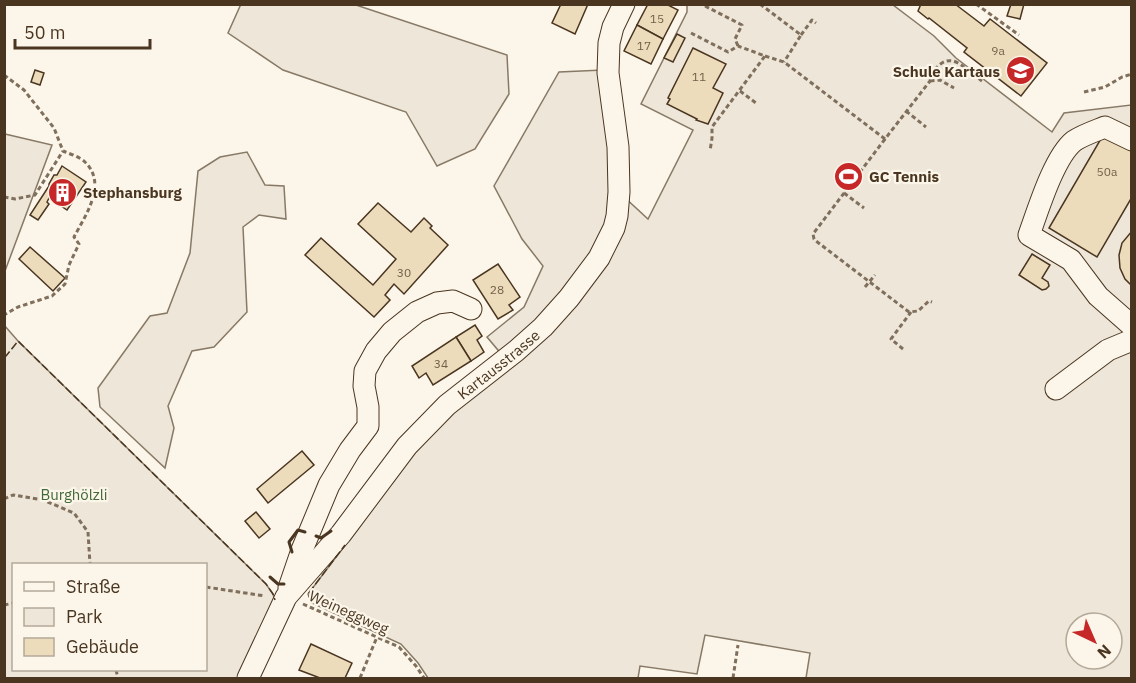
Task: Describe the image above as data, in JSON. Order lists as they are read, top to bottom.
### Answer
{
  "streets": {
    "street": ["Kartausstrasse"],
    "path": ["Weineggweg"]
  },
  "crossings": [
    ["Kartausstrasse", "Weineggweg"]
  ],
  "parks": ["Burghölzli"],
  "places": {
    "school or university": ["Schule Kartaus"],
    "sports": ["GC Tennis"],
    "building": ["Stephansburg"]
  },
  "house_numbers": [
    "15",
    "17",
    "9a",
    "11",
    "50a",
    "30",
    "28",
    "34"
  ],
  "legend": ["Straße", "Park", "Gebäude"],
  "scale_bar": "50 m",
  "north": "bottom right"
}
